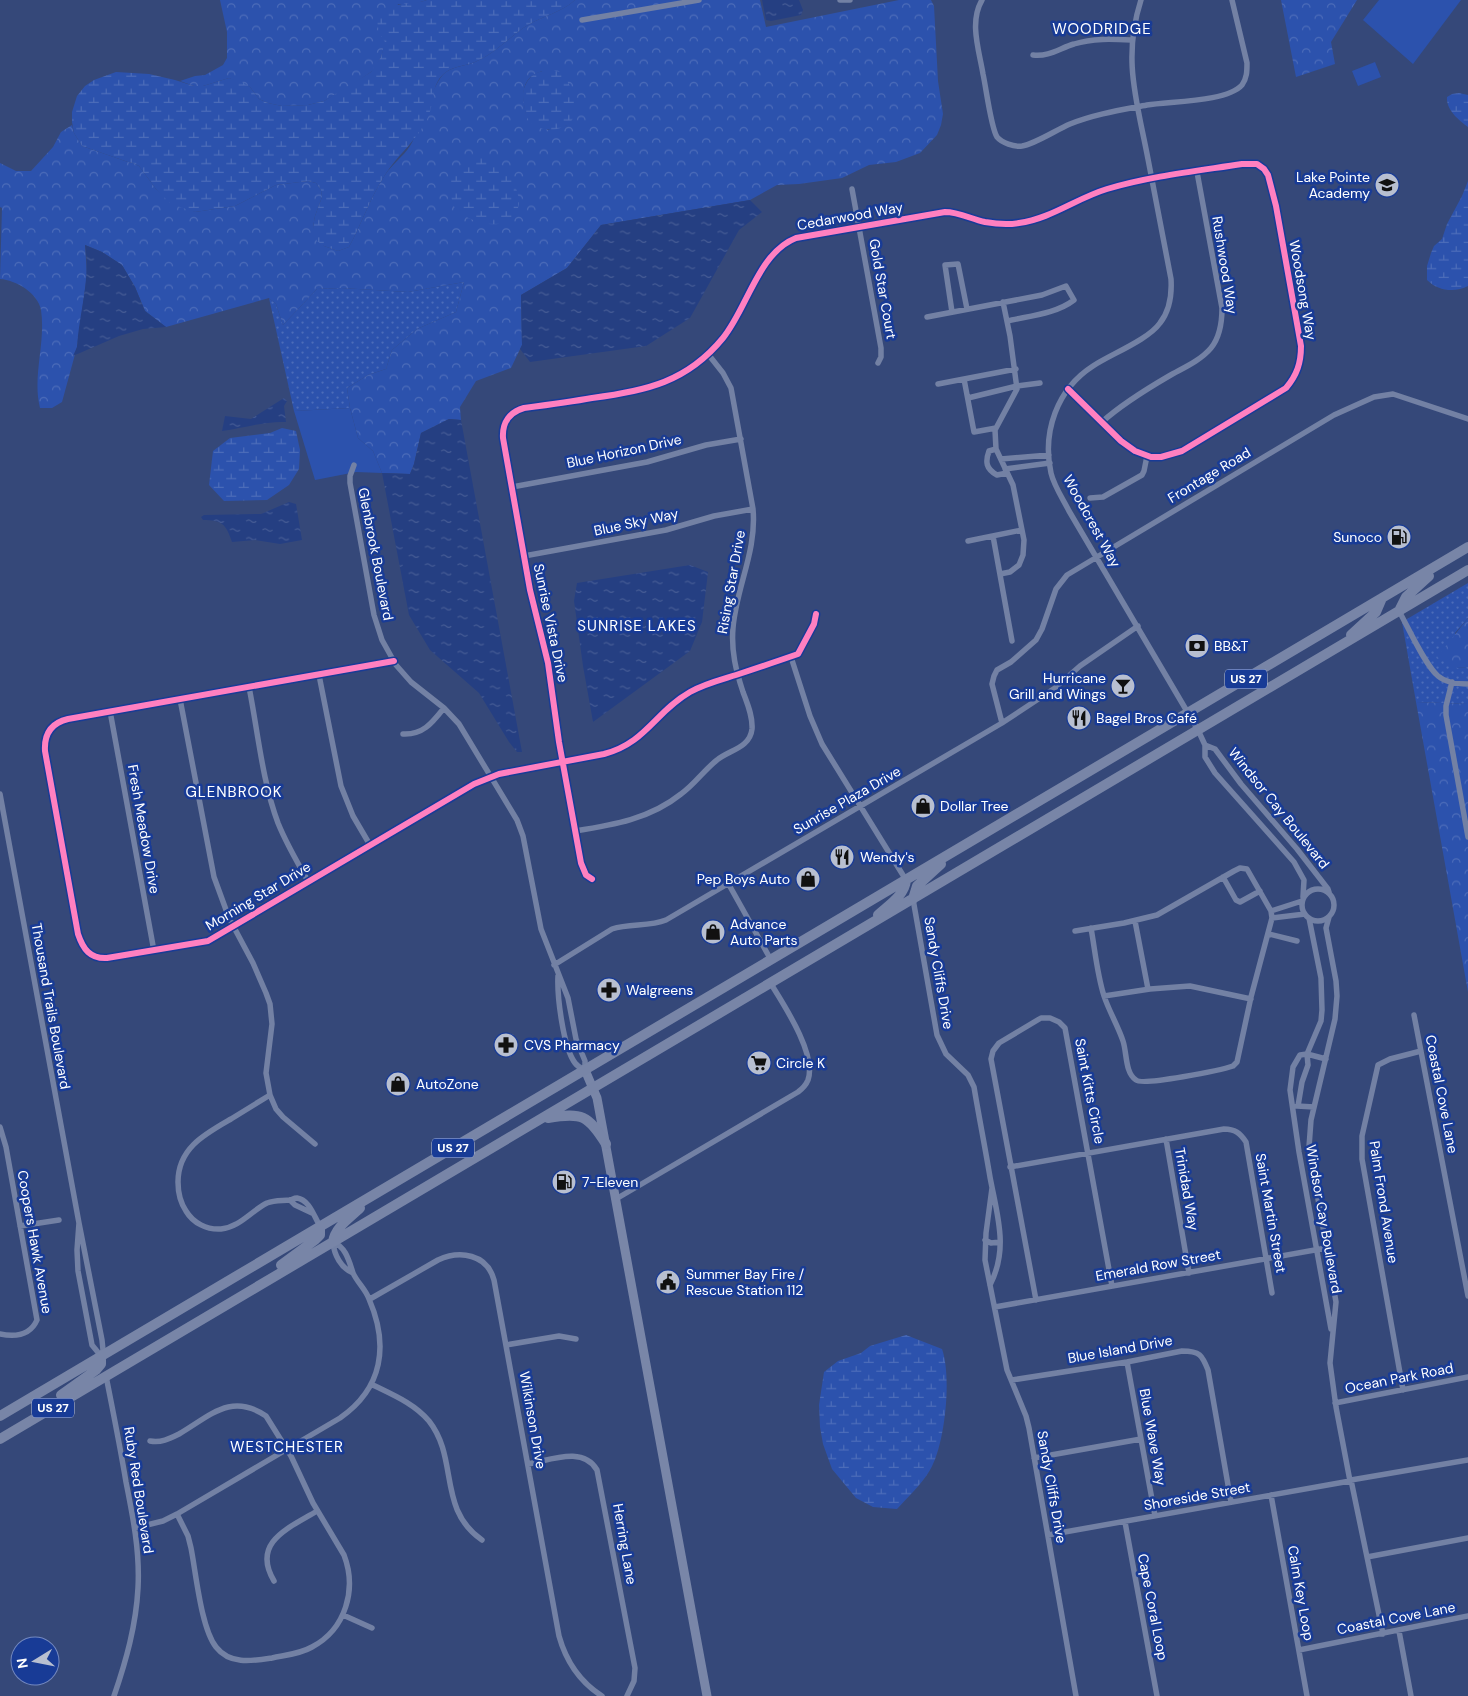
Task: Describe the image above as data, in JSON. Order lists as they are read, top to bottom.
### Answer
{
  "streets": {
    "highway": ["US 27"],
    "street": [
      "Cedarwood Way",
      "Rushwood Way",
      "Gold Star Court",
      "Woodsong Way",
      "Blue Horizon Drive",
      "Frontage Road",
      "Woodcrest Way",
      "Blue Sky Way",
      "Glenbrook Boulevard",
      "Rising Star Drive",
      "Sunrise Vista Drive",
      "Sunrise Plaza Drive",
      "Windsor Cay Boulevard",
      "Fresh Meadow Drive",
      "Morning Star Drive",
      "Sandy Cliffs Drive",
      "Thousand Trails Boulevard",
      "Saint Kitts Circle",
      "Coastal Cove Lane",
      "Trinidad Way",
      "Palm Frond Avenue",
      "Saint Martin Street",
      "Coopers Hawk Avenue",
      "Emerald Row Street",
      "Blue Island Drive",
      "Ocean Park Road",
      "Wilkinson Drive",
      "Blue Wave Way",
      "Ruby Red Boulevard",
      "Shoreside Street",
      "Herring Lane",
      "Calm Key Loop",
      "Cape Coral Loop"
    ]
  },
  "crossings": [
    ["Cedarwood Way", "Gold Star Court"],
    ["Cedarwood Way", "Woodsong Way"],
    ["Cedarwood Way", "Blue Horizon Drive"],
    ["Cedarwood Way", "Woodcrest Way"],
    ["Cedarwood Way", "Rising Star Drive"],
    ["Cedarwood Way", "Sunrise Vista Drive"],
    ["Rushwood Way", "Woodsong Way"],
    ["Woodsong Way", "Woodcrest Way"],
    ["Blue Horizon Drive", "Rising Star Drive"],
    ["Blue Horizon Drive", "Sunrise Vista Drive"],
    ["Frontage Road", "Woodcrest Way"],
    ["Frontage Road", "Sunrise Plaza Drive"],
    ["Woodcrest Way", "US 27"],
    ["Woodcrest Way", "Sunrise Plaza Drive"],
    ["Woodcrest Way", "Windsor Cay Boulevard"],
    ["Blue Sky Way", "Rising Star Drive"],
    ["Blue Sky Way", "Sunrise Vista Drive"],
    ["Glenbrook Boulevard", "US 27"],
    ["Glenbrook Boulevard", "Sunrise Plaza Drive"],
    ["Glenbrook Boulevard", "Morning Star Drive"],
    ["Rising Star Drive", "Sunrise Vista Drive"],
    ["Rising Star Drive", "Morning Star Drive"],
    ["Sunrise Vista Drive", "Morning Star Drive"],
    ["US 27", "Windsor Cay Boulevard"],
    ["US 27", "Sandy Cliffs Drive"],
    ["US 27", "Thousand Trails Boulevard"],
    ["US 27", "Ruby Red Boulevard"],
    ["Windsor Cay Boulevard", "Coastal Cove Lane"],
    ["Windsor Cay Boulevard", "Emerald Row Street"],
    ["Windsor Cay Boulevard", "Ocean Park Road"],
    ["Windsor Cay Boulevard", "Shoreside Street"],
    ["Fresh Meadow Drive", "Morning Star Drive"],
    ["Sandy Cliffs Drive", "Emerald Row Street"],
    ["Sandy Cliffs Drive", "Blue Island Drive"],
    ["Sandy Cliffs Drive", "Shoreside Street"],
    ["Saint Kitts Circle", "Saint Martin Street"],
    ["Saint Kitts Circle", "Emerald Row Street"],
    ["Coastal Cove Lane", "Palm Frond Avenue"],
    ["Coastal Cove Lane", "Calm Key Loop"],
    ["Trinidad Way", "Saint Martin Street"],
    ["Trinidad Way", "Emerald Row Street"],
    ["Palm Frond Avenue", "Ocean Park Road"],
    ["Saint Martin Street", "Emerald Row Street"],
    ["Blue Island Drive", "Blue Wave Way"],
    ["Blue Island Drive", "Shoreside Street"],
    ["Wilkinson Drive", "Herring Lane"],
    ["Blue Wave Way", "Shoreside Street"],
    ["Shoreside Street", "Calm Key Loop"],
    ["Shoreside Street", "Cape Coral Loop"]
  ],
  "districts": [
    "WOODRIDGE",
    "SUNRISE LAKES",
    "GLENBROOK",
    "WESTCHESTER"
  ],
  "places": {
    "school or university": ["Lake Pointe Academy"],
    "fuel station": ["Sunoco", "7-Eleven"],
    "bank": ["BB&T"],
    "bar": ["Hurricane Grill and Wings"],
    "restaurant": ["Bagel Bros Café", "Wendy's"],
    "shop": [
      "Dollar Tree",
      "Pep Boys Auto",
      "Advance Auto Parts",
      "AutoZone"
    ],
    "pharmacy": ["Walgreens", "CVS Pharmacy"],
    "supermarket": ["Circle K"],
    "public building": ["Summer Bay Fire / Rescue Station 112"]
  },
  "north": "left"
}
